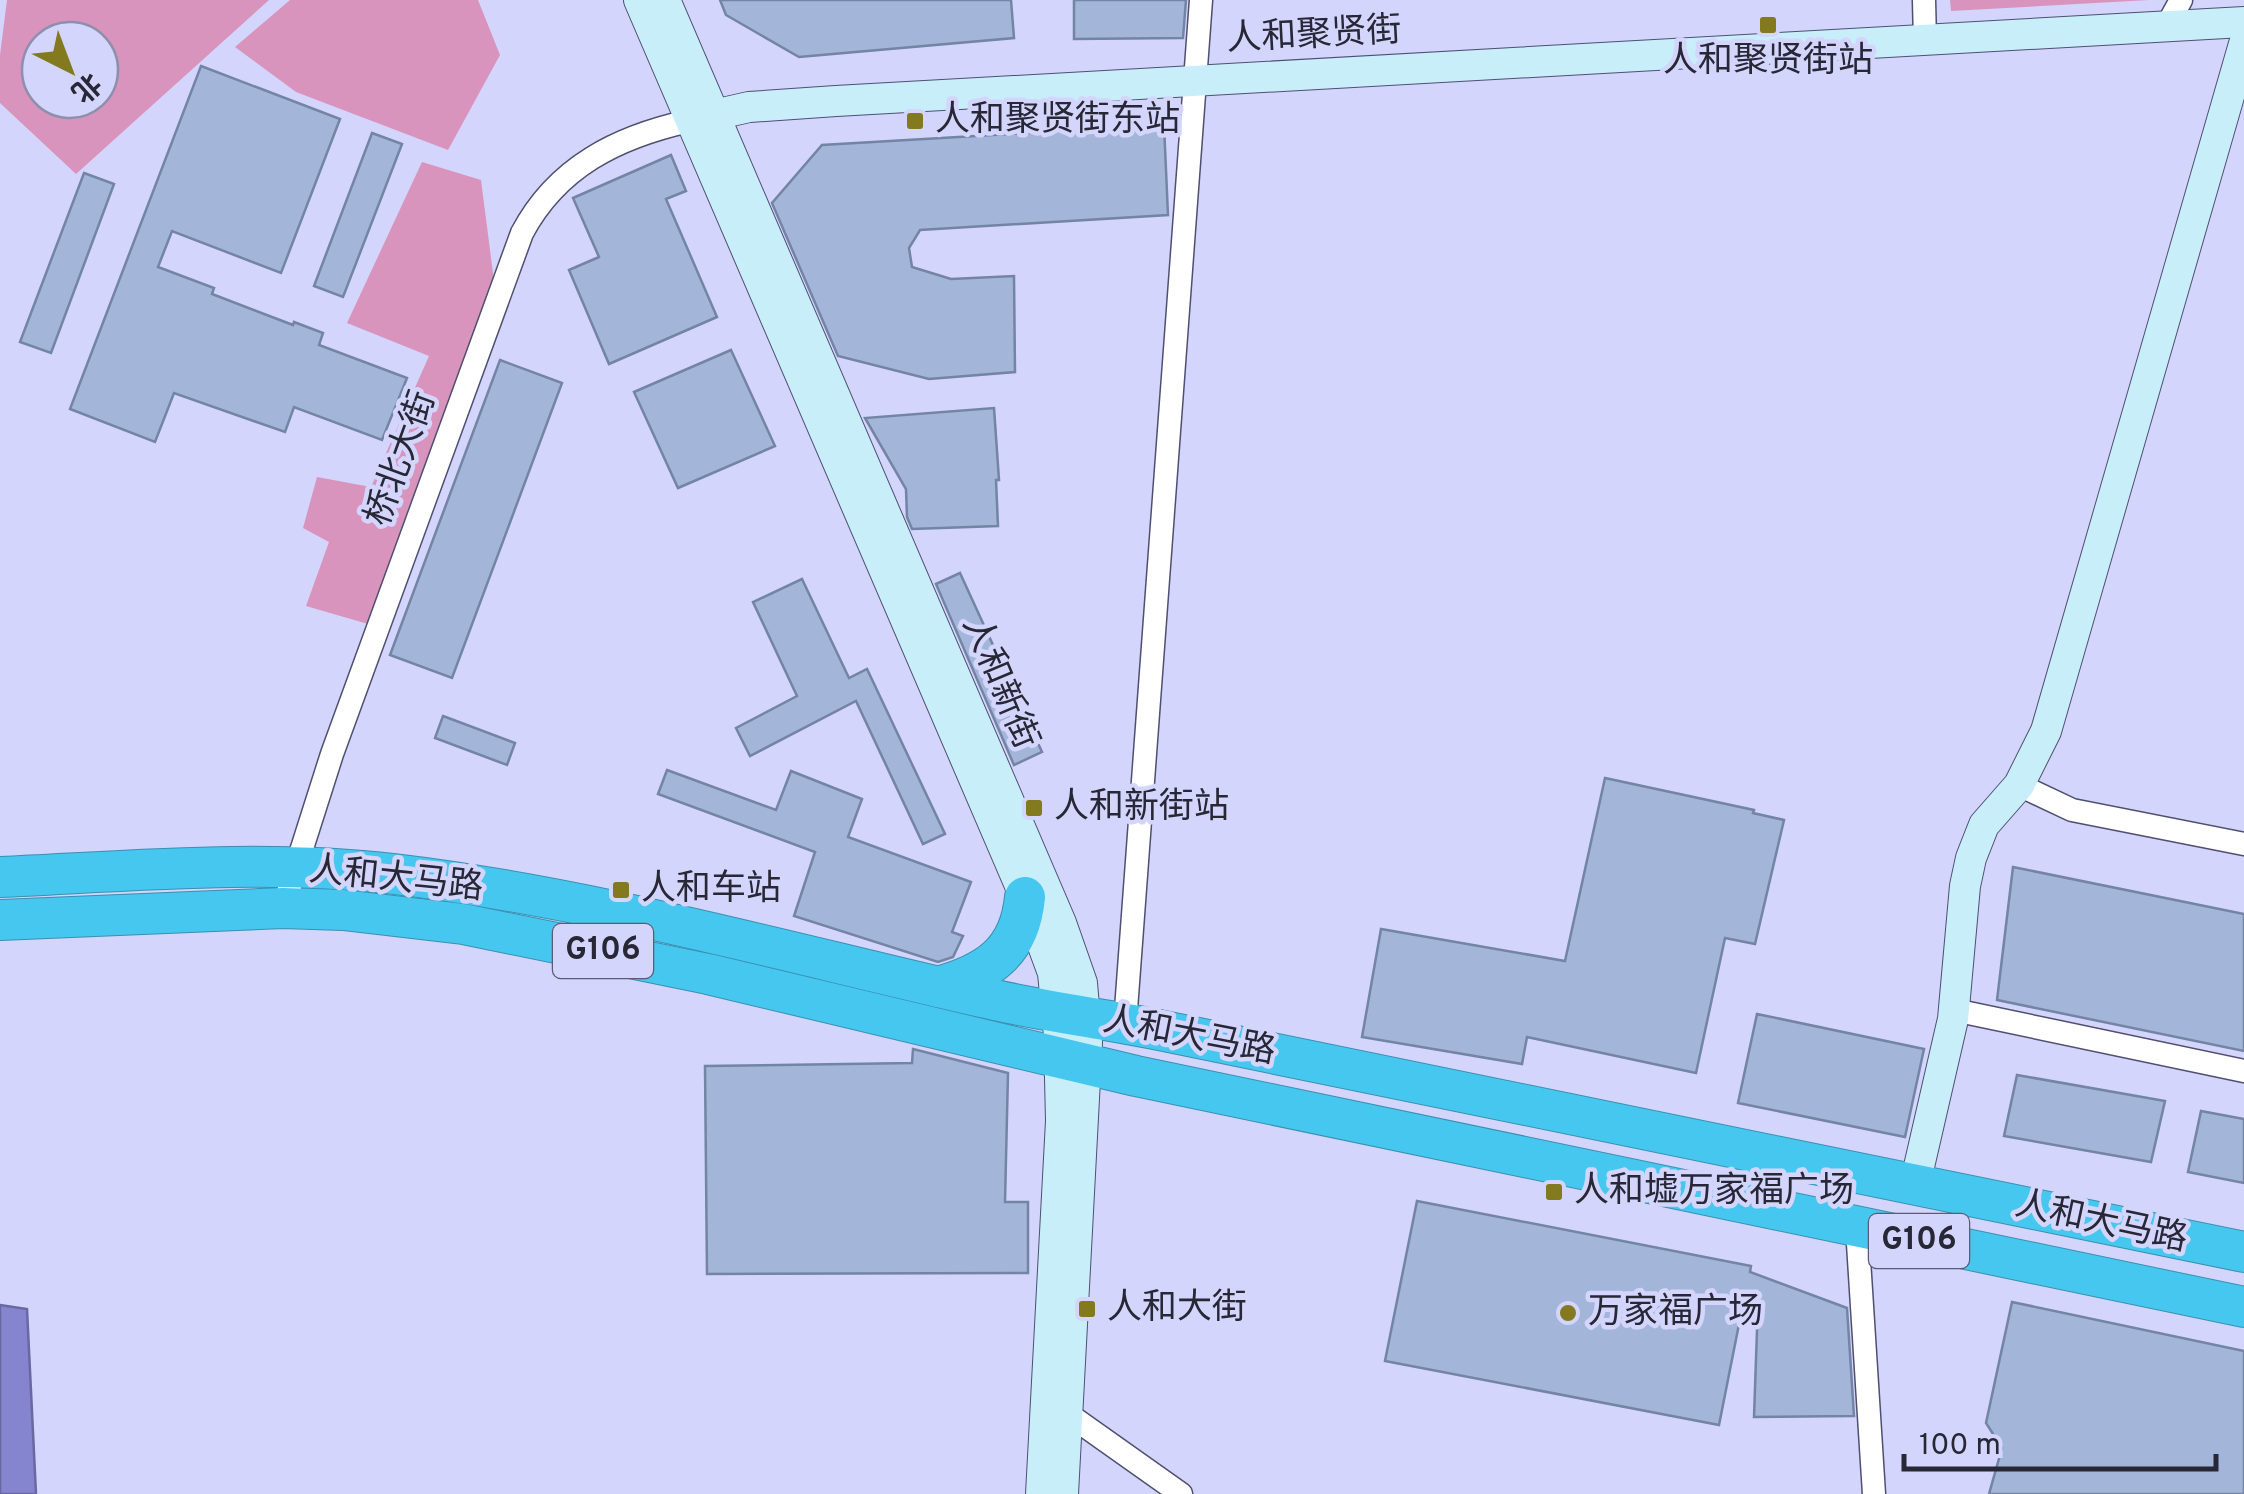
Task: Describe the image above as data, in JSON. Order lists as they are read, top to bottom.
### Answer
{
  "streets": {
    "highway": ["人和大马路", "G106"],
    "street": ["人和聚贤街", "桥北大街", "人和新街"]
  },
  "crossings": [
    ["人和聚贤街", "桥北大街"],
    ["人和聚贤街", "人和新街"],
    ["桥北大街", "人和新街"],
    ["桥北大街", "人和大马路"],
    ["人和新街", "人和大马路"]
  ],
  "places": {
    "transit": [
      "人和聚贤街站",
      "人和聚贤街东站",
      "人和新街站",
      "人和车站",
      "人和墟万家福广场",
      "人和大街"
    ],
    "other": ["万家福广场"]
  },
  "scale_bar": "100 m",
  "north": "bottom right"
}
